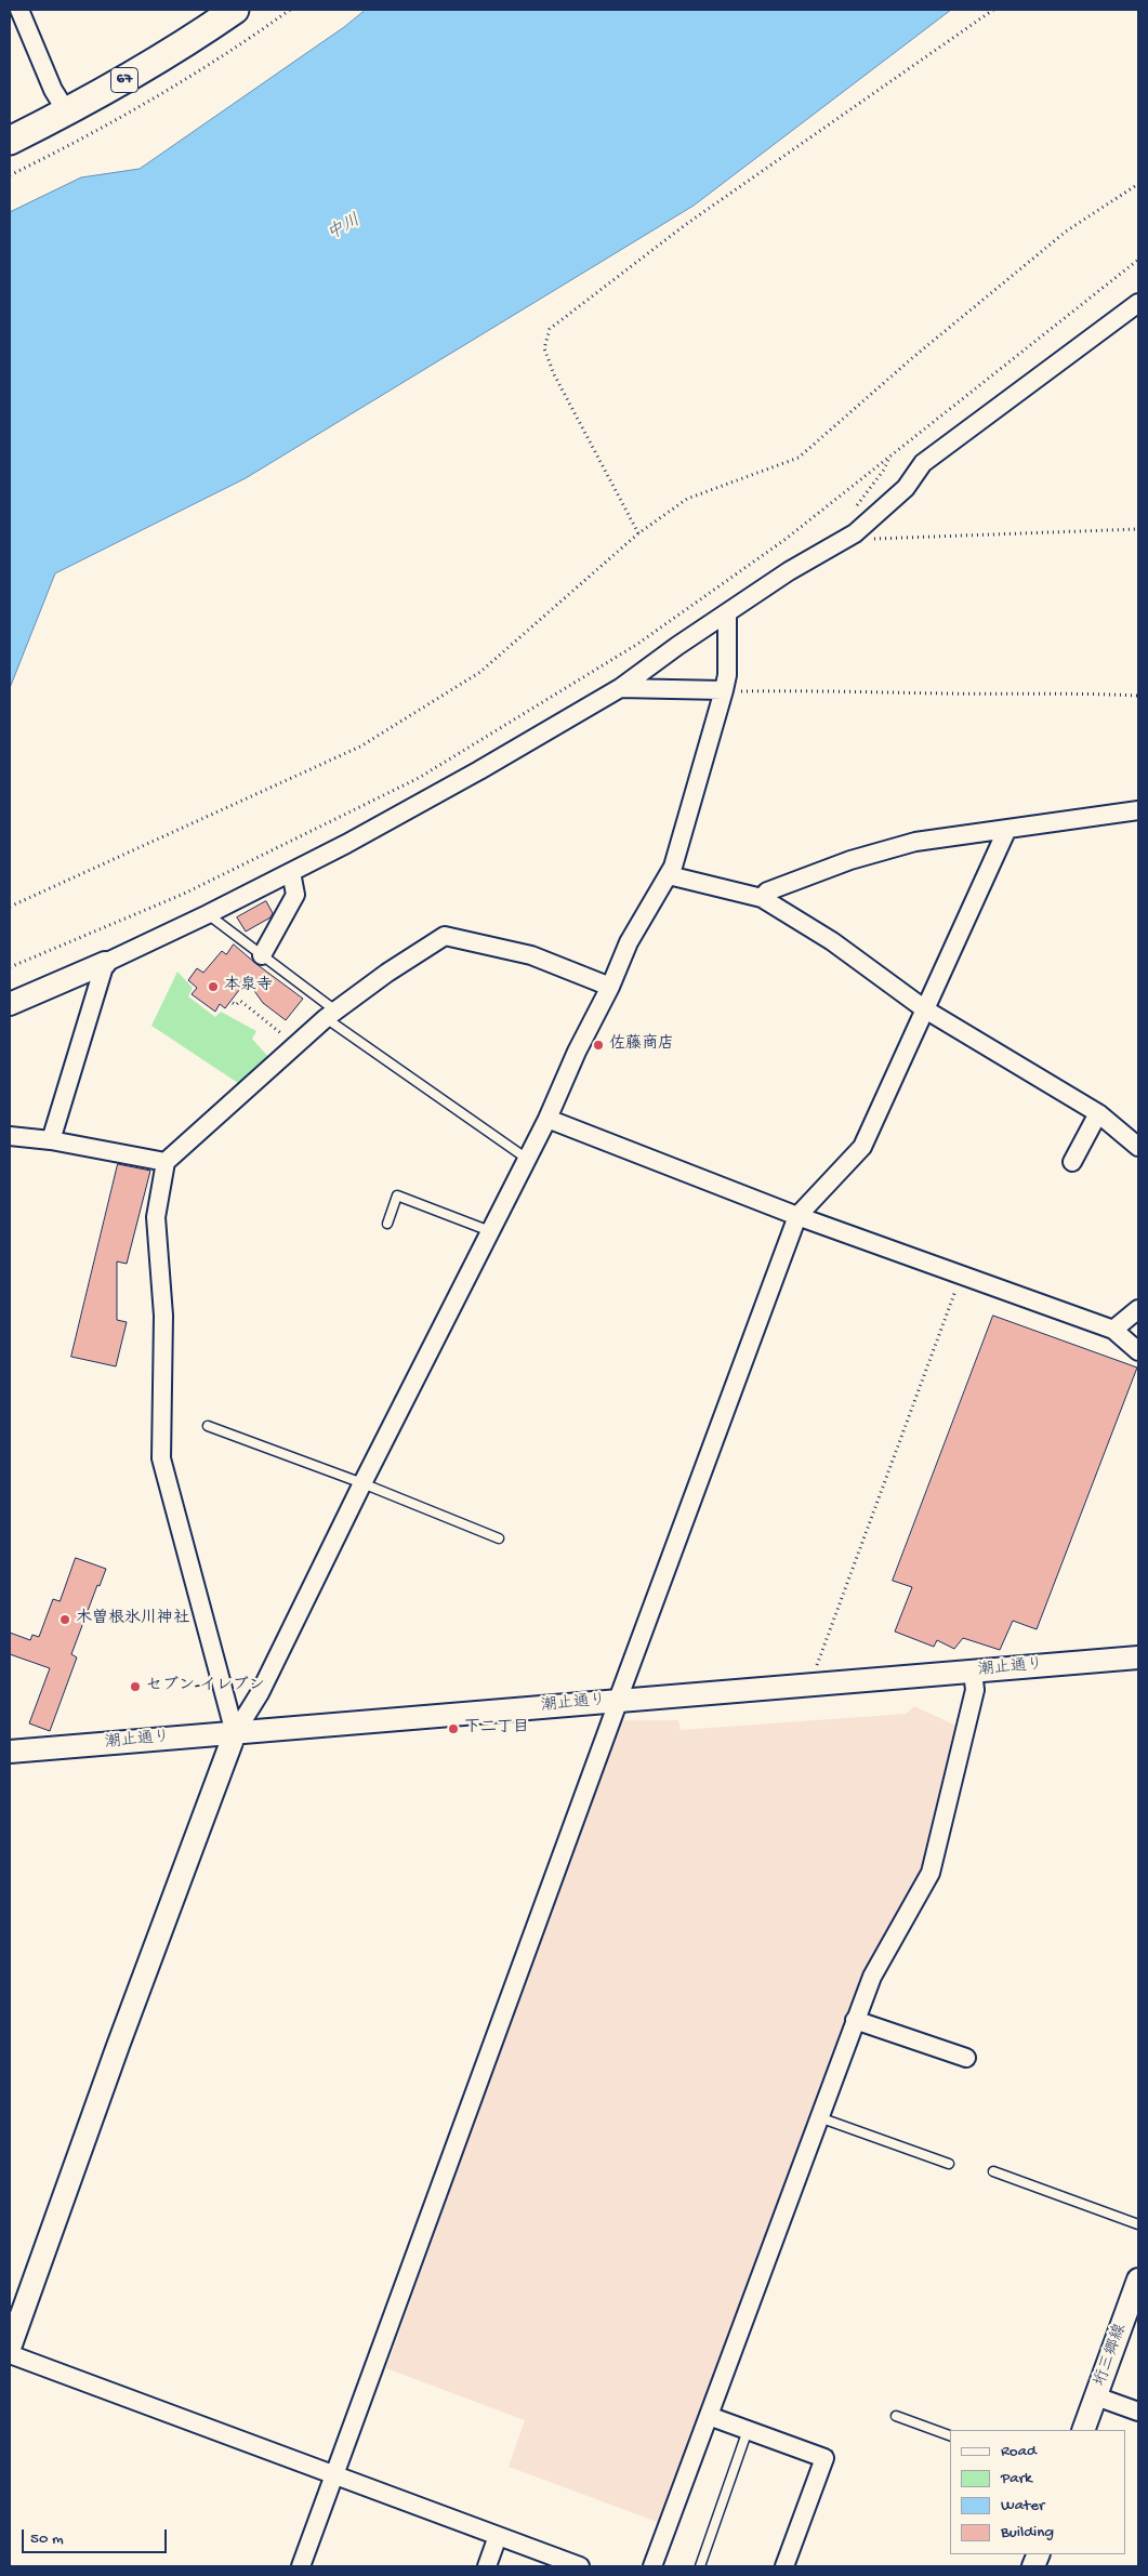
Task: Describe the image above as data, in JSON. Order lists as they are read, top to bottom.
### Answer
{
  "streets": {
    "main road": ["67"],
    "street": ["潮止通り", "垳三郷線"]
  },
  "water": ["中川"],
  "places": [
    "本泉寺",
    "佐藤商店",
    "木曽根氷川神社",
    "セブン-イレブン",
    "下二丁目"
  ],
  "legend": [
    "Road",
    "Park",
    "Water",
    "Building"
  ],
  "scale_bar": "50 m"
}
